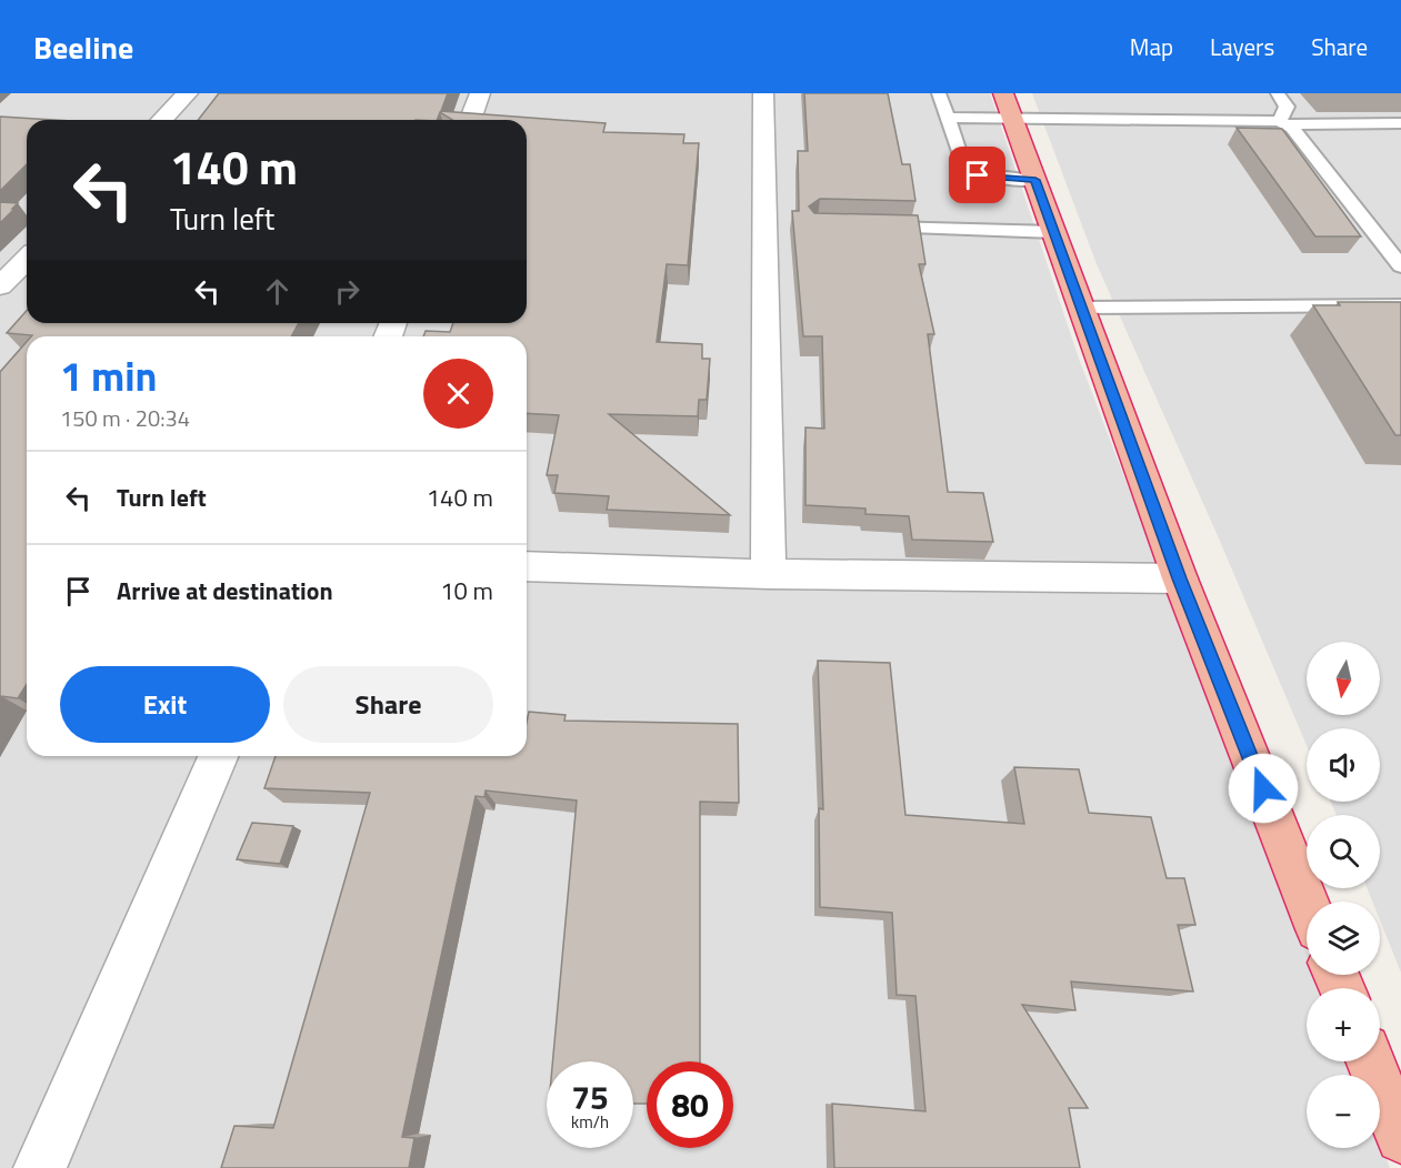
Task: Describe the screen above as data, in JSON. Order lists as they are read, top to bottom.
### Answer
{
  "north": "bottom",
  "page": {
    "header": "Beeline",
    "nav": ["Map", "Layers", "Share"],
    "turn": ["140 m", "Turn left"],
    "heading": ["1 min", "150 m · 20:34"],
    "list": [
      {
        "name": "Turn left",
        "value": "140 m"
      },
      {
        "name": "Arrive at destination",
        "value": "10 m"
      }
    ],
    "map_buttons": ["+", "−"],
    "buttons": ["Exit", "Share"],
    "speed": "75 km/h",
    "limit": "80"
  }
}
